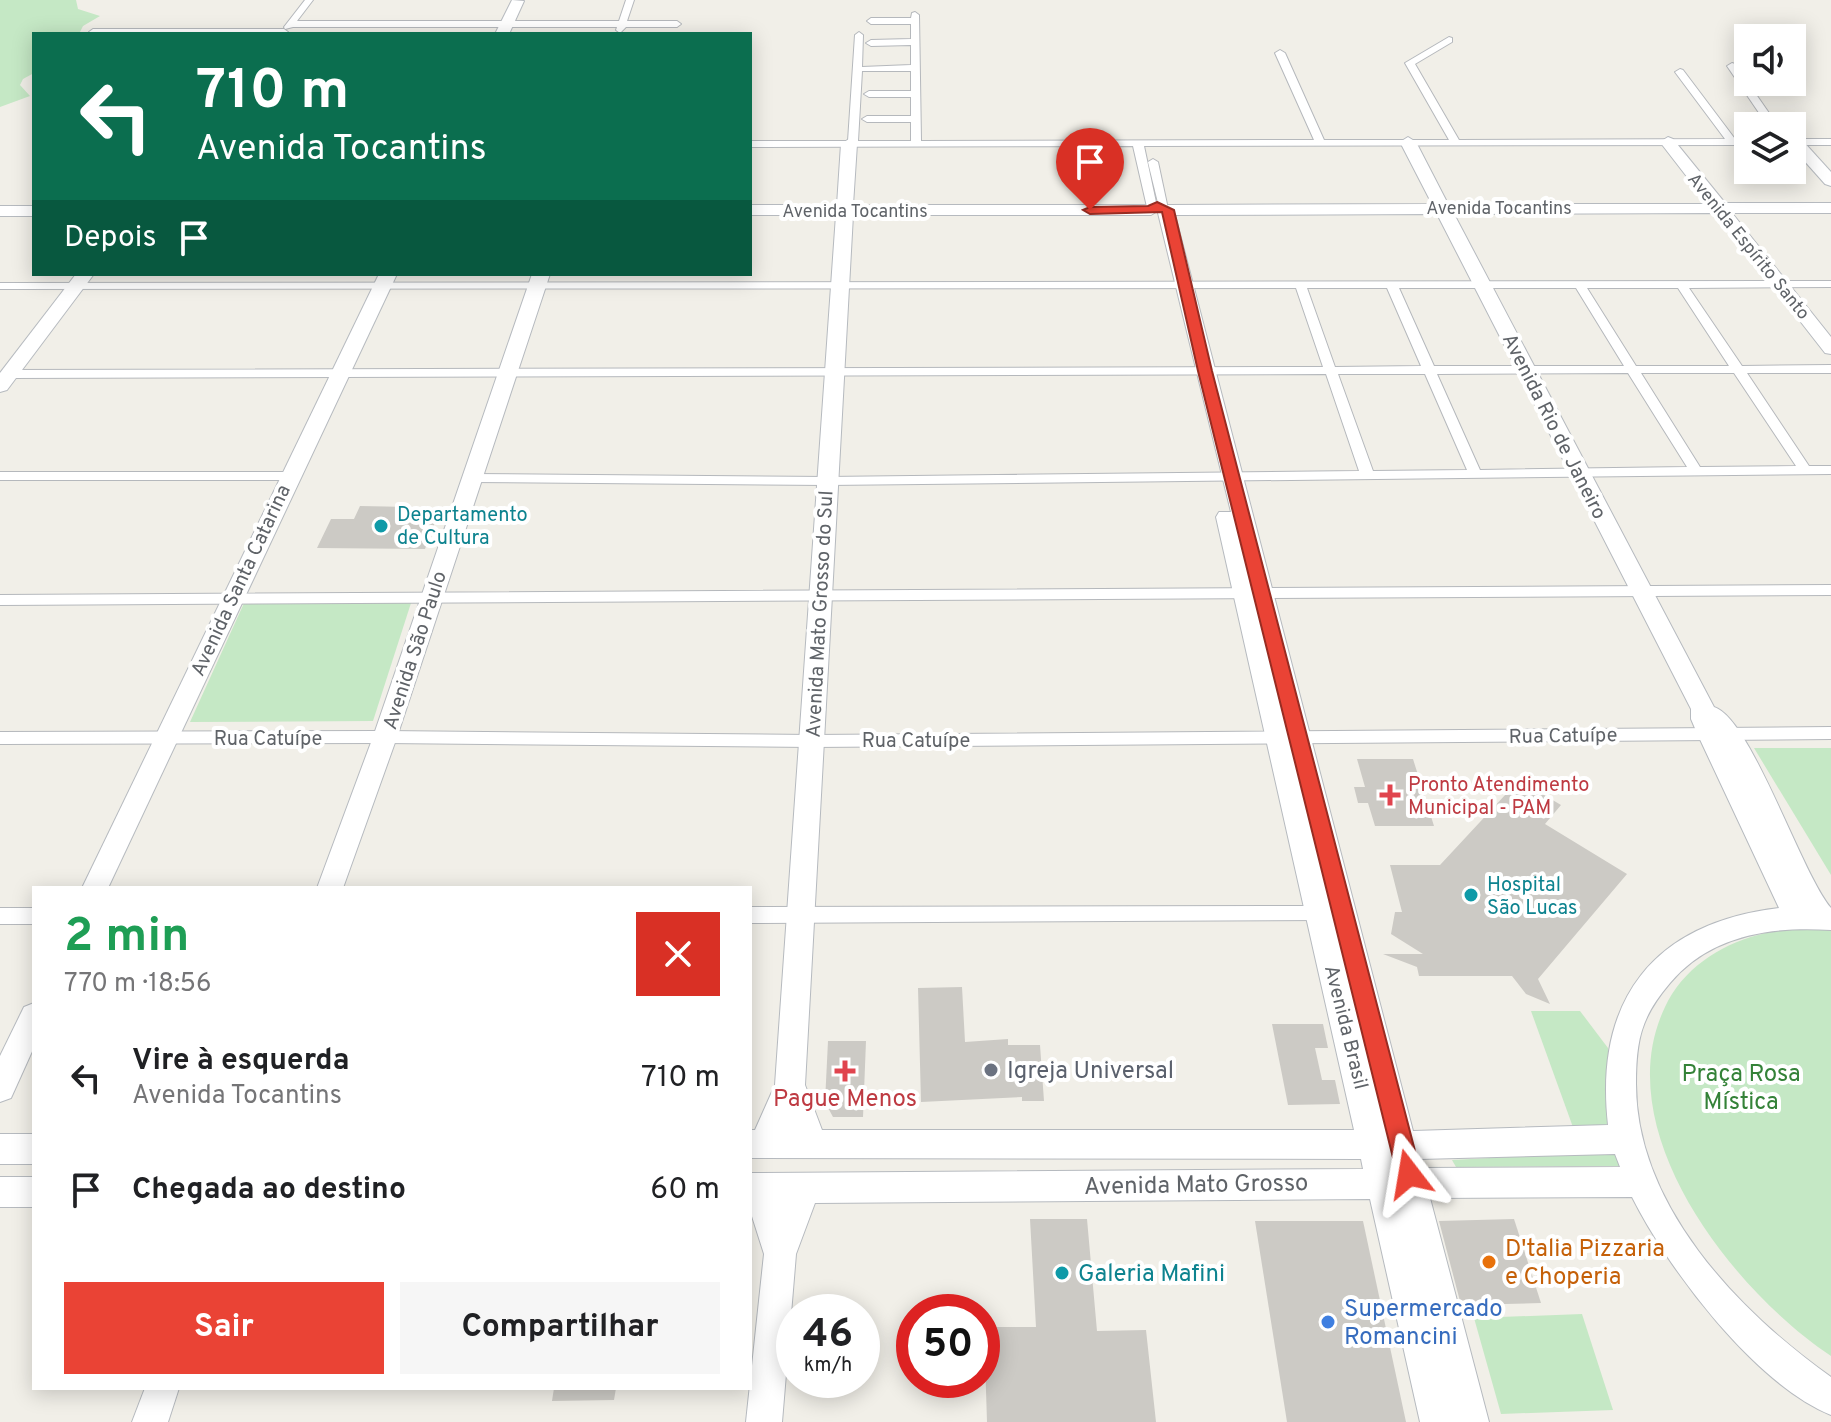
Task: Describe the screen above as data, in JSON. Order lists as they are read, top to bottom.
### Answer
{
  "streets": {
    "street": [
      "Avenida Tocantins",
      "Avenida Espírito Santo",
      "Avenida Rio de Janeiro",
      "Avenida Santa Catarina",
      "Avenida Mato Grosso do Sul",
      "Avenida São Paulo",
      "Rua Catuípe",
      "Avenida Brasil",
      "Avenida Mato Grosso"
    ]
  },
  "crossings": [
    ["Avenida Tocantins", "Avenida Espírito Santo"],
    ["Avenida Tocantins", "Avenida Rio de Janeiro"],
    ["Avenida Tocantins", "Avenida Mato Grosso do Sul"],
    ["Avenida Tocantins", "Avenida Brasil"],
    ["Avenida Rio de Janeiro", "Rua Catuípe"],
    ["Avenida Santa Catarina", "Rua Catuípe"],
    ["Avenida Mato Grosso do Sul", "Rua Catuípe"],
    ["Avenida São Paulo", "Rua Catuípe"],
    ["Rua Catuípe", "Avenida Brasil"],
    ["Avenida Brasil", "Avenida Mato Grosso"]
  ],
  "parks": ["Praça Rosa Mística"],
  "places": {
    "other": [
      "Departamento de Cultura",
      "Hospital São Lucas",
      "Igreja Universal",
      "D'talia Pizzaria e Choperia",
      "Galeria Mafini",
      "Supermercado Romancini"
    ],
    "health": ["Pronto Atendimento Municipal - PAM", "Pague Menos"]
  },
  "page": {
    "turn": ["710 m", "Avenida Tocantins"],
    "then": "Depois",
    "heading": ["2 min", "770 m · 18:56"],
    "list": [
      {
        "name": "Vire à esquerda",
        "note": "Avenida Tocantins",
        "value": "710 m"
      },
      {
        "name": "Chegada ao destino",
        "value": "60 m"
      }
    ],
    "buttons": ["Sair", "Compartilhar"],
    "speed": "46 km/h",
    "limit": "50"
  }
}
